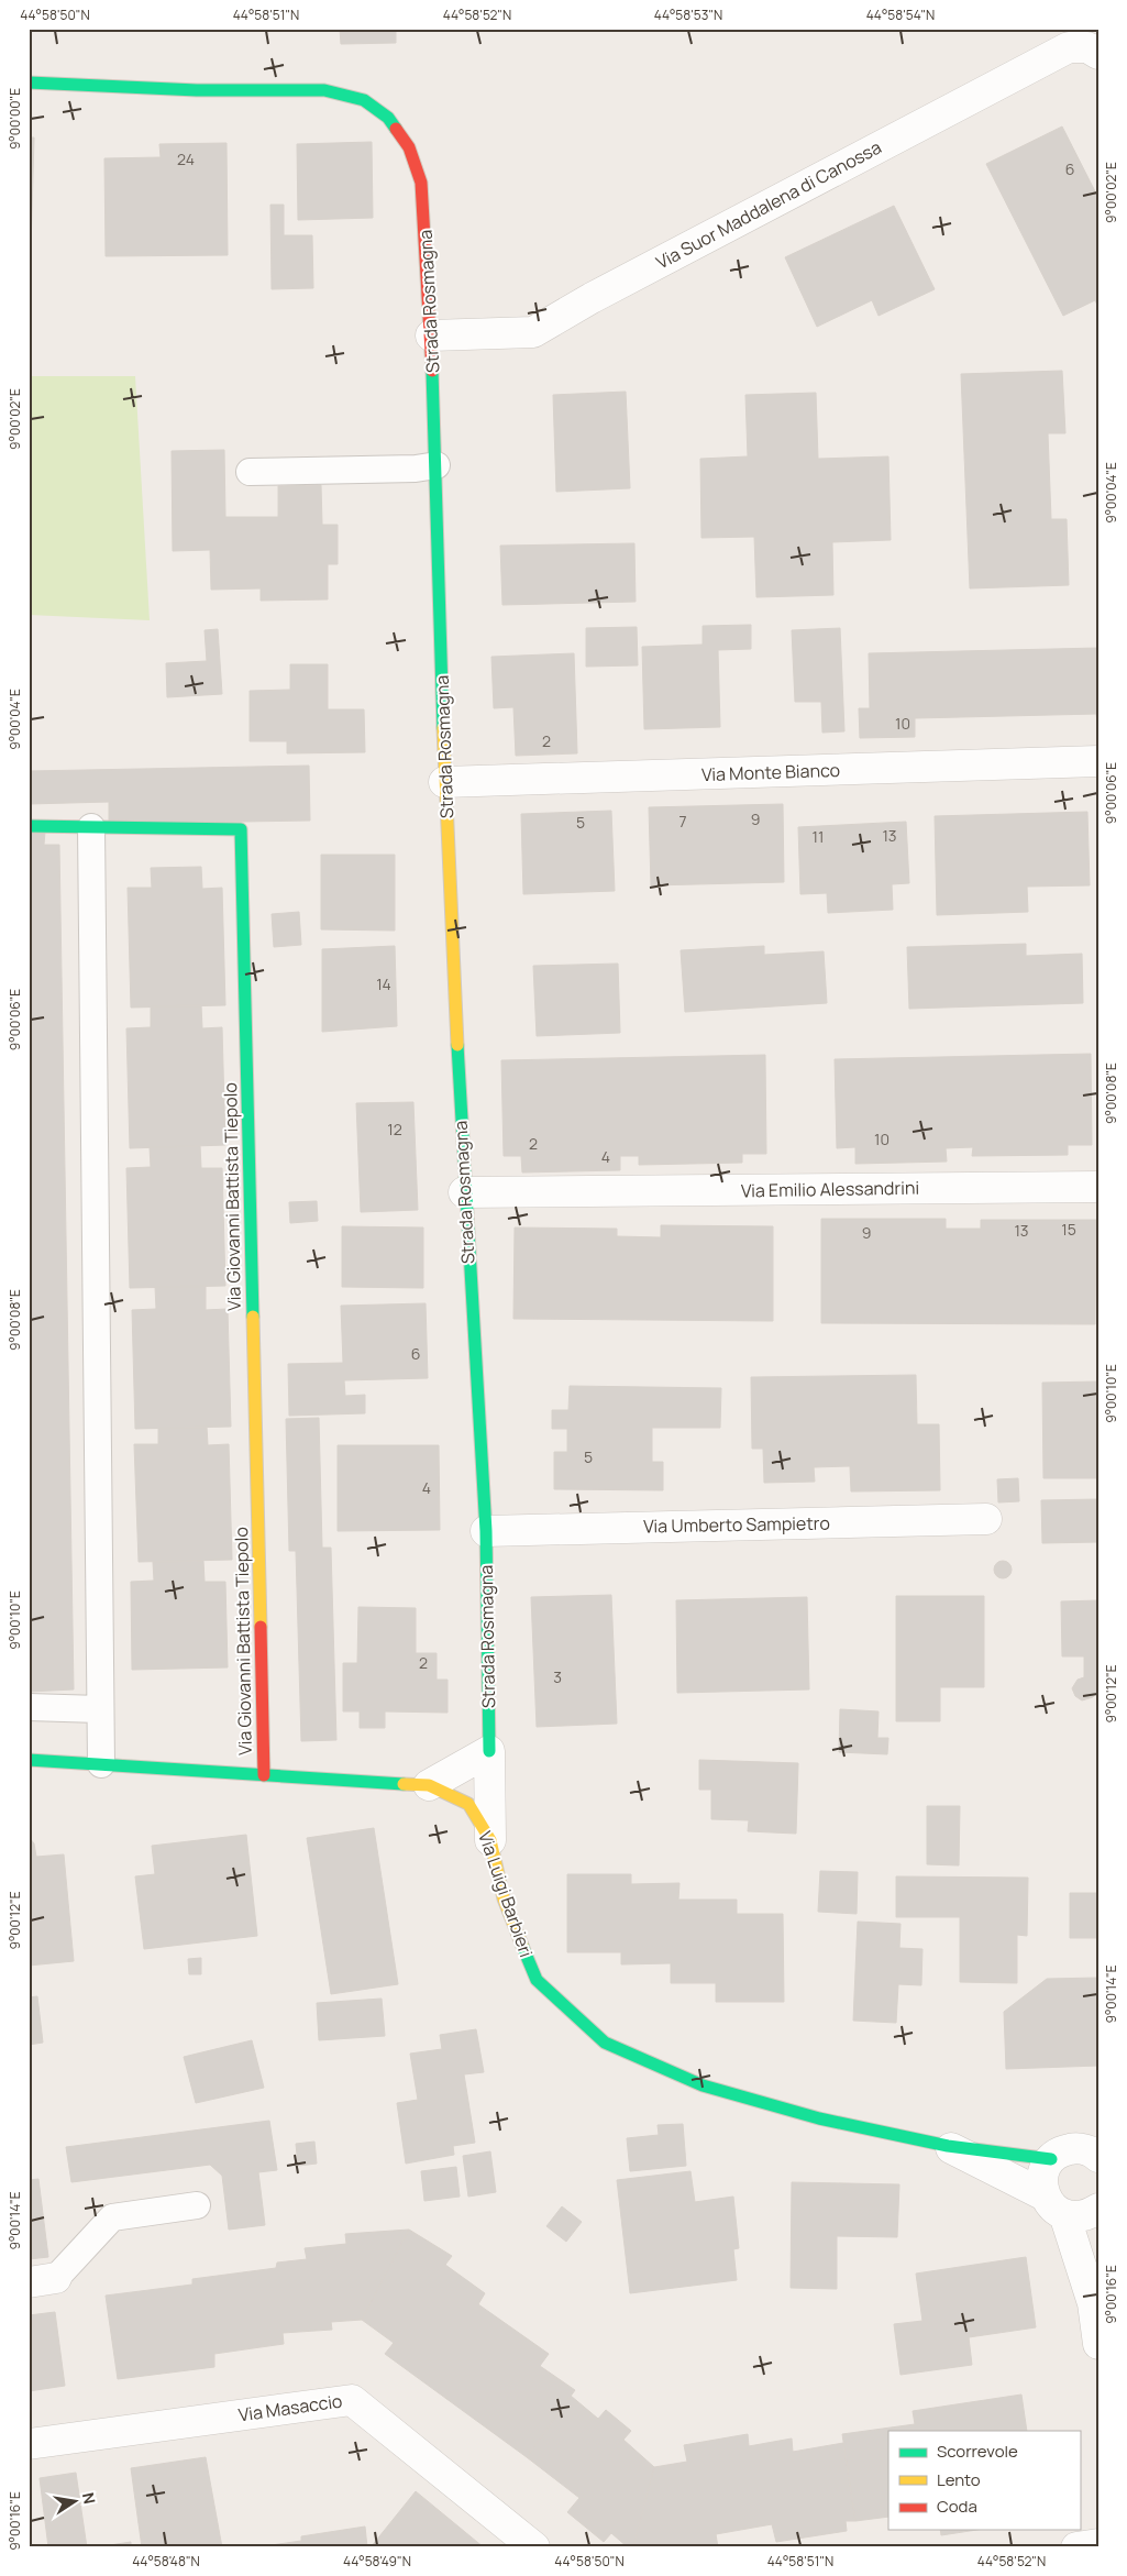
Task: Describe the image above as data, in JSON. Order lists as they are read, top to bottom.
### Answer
{
  "streets": {
    "street": [
      "Via Suor Maddalena di Canossa",
      "Strada Rosmagna",
      "Via Monte Bianco",
      "Via Emilio Alessandrini",
      "Via Giovanni Battista Tiepolo",
      "Via Umberto Sampietro",
      "Via Luigi Barbieri",
      "Via Masaccio"
    ]
  },
  "crossings": [
    ["Via Suor Maddalena di Canossa", "Strada Rosmagna"],
    ["Strada Rosmagna", "Via Monte Bianco"],
    ["Strada Rosmagna", "Via Emilio Alessandrini"],
    ["Strada Rosmagna", "Via Umberto Sampietro"],
    ["Strada Rosmagna", "Via Luigi Barbieri"],
    ["Via Giovanni Battista Tiepolo", "Via Luigi Barbieri"]
  ],
  "house_numbers": [
    "24",
    "6",
    "10",
    "2",
    "9",
    "7",
    "5",
    "13",
    "11",
    "14",
    "12",
    "10",
    "2",
    "4",
    "15",
    "13",
    "9",
    "6",
    "5",
    "4",
    "2",
    "3"
  ],
  "legend": ["Scorrevole", "Lento", "Coda"],
  "north": "right",
  "coordinates": [
    "44°58'50\"N",
    "44°58'51\"N",
    "44°58'52\"N",
    "44°58'53\"N",
    "44°58'54\"N",
    "9°00'00\"E",
    "9°00'02\"E",
    "9°00'04\"E",
    "9°00'06\"E",
    "9°00'08\"E",
    "9°00'10\"E",
    "9°00'12\"E",
    "9°00'14\"E",
    "9°00'16\"E",
    "44°58'48\"N",
    "44°58'49\"N"
  ]
}
